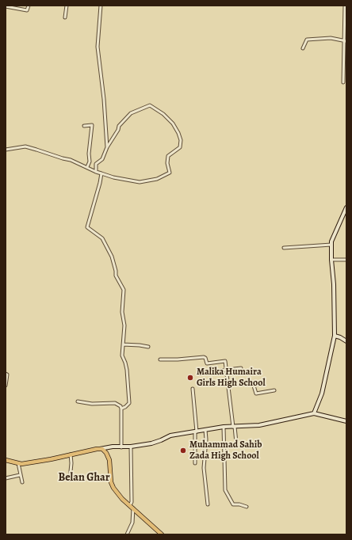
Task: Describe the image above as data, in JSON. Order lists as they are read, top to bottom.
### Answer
{
  "districts": ["Belan Ghar"],
  "places": ["Malika Humaira Girls High School", "Muhammad Sahib Zada High School"]
}
